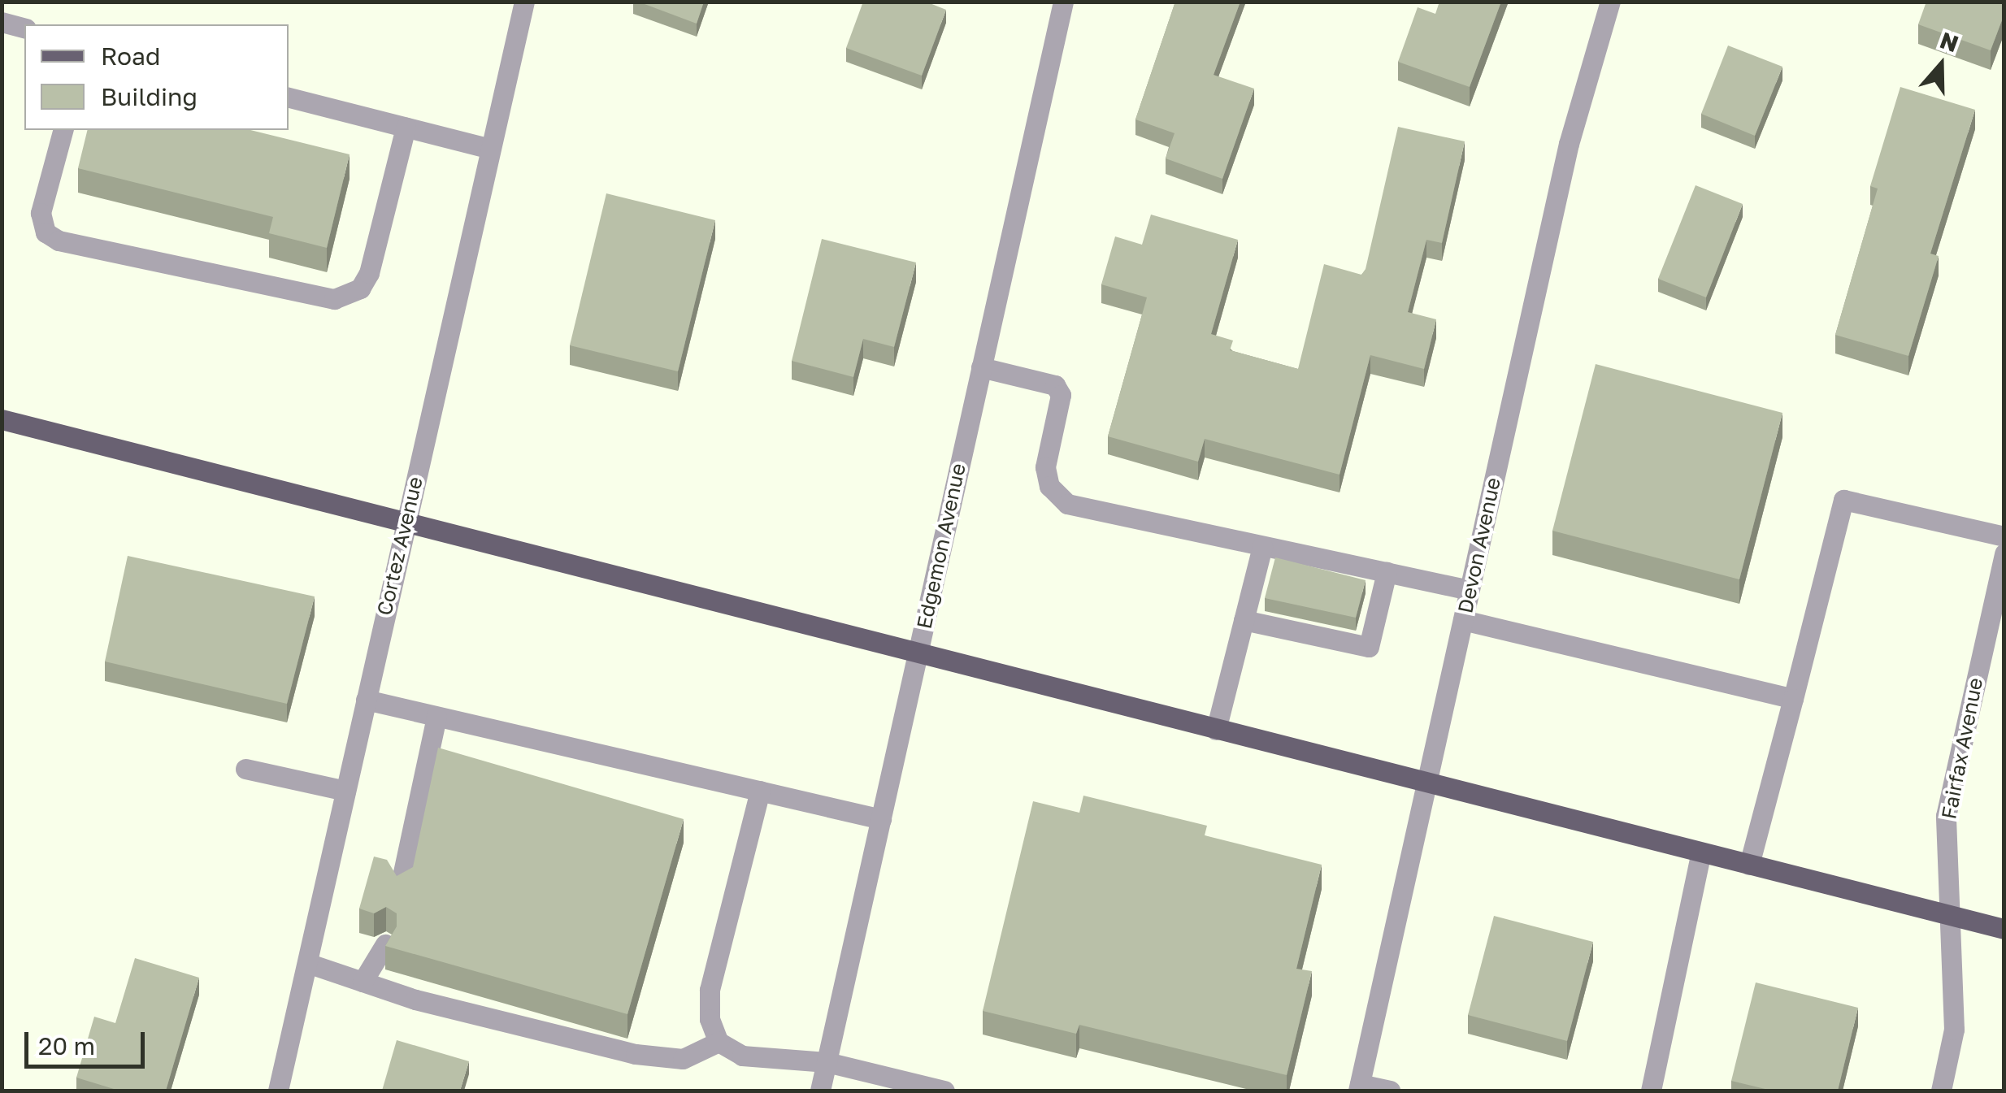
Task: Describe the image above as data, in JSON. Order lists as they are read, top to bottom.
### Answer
{
  "streets": {
    "street": [
      "Devon Avenue",
      "Cortez Avenue",
      "Edgemon Avenue",
      "Fairfax Avenue"
    ]
  },
  "legend": ["Road", "Building"],
  "scale_bar": "20 m",
  "north": "top"
}
